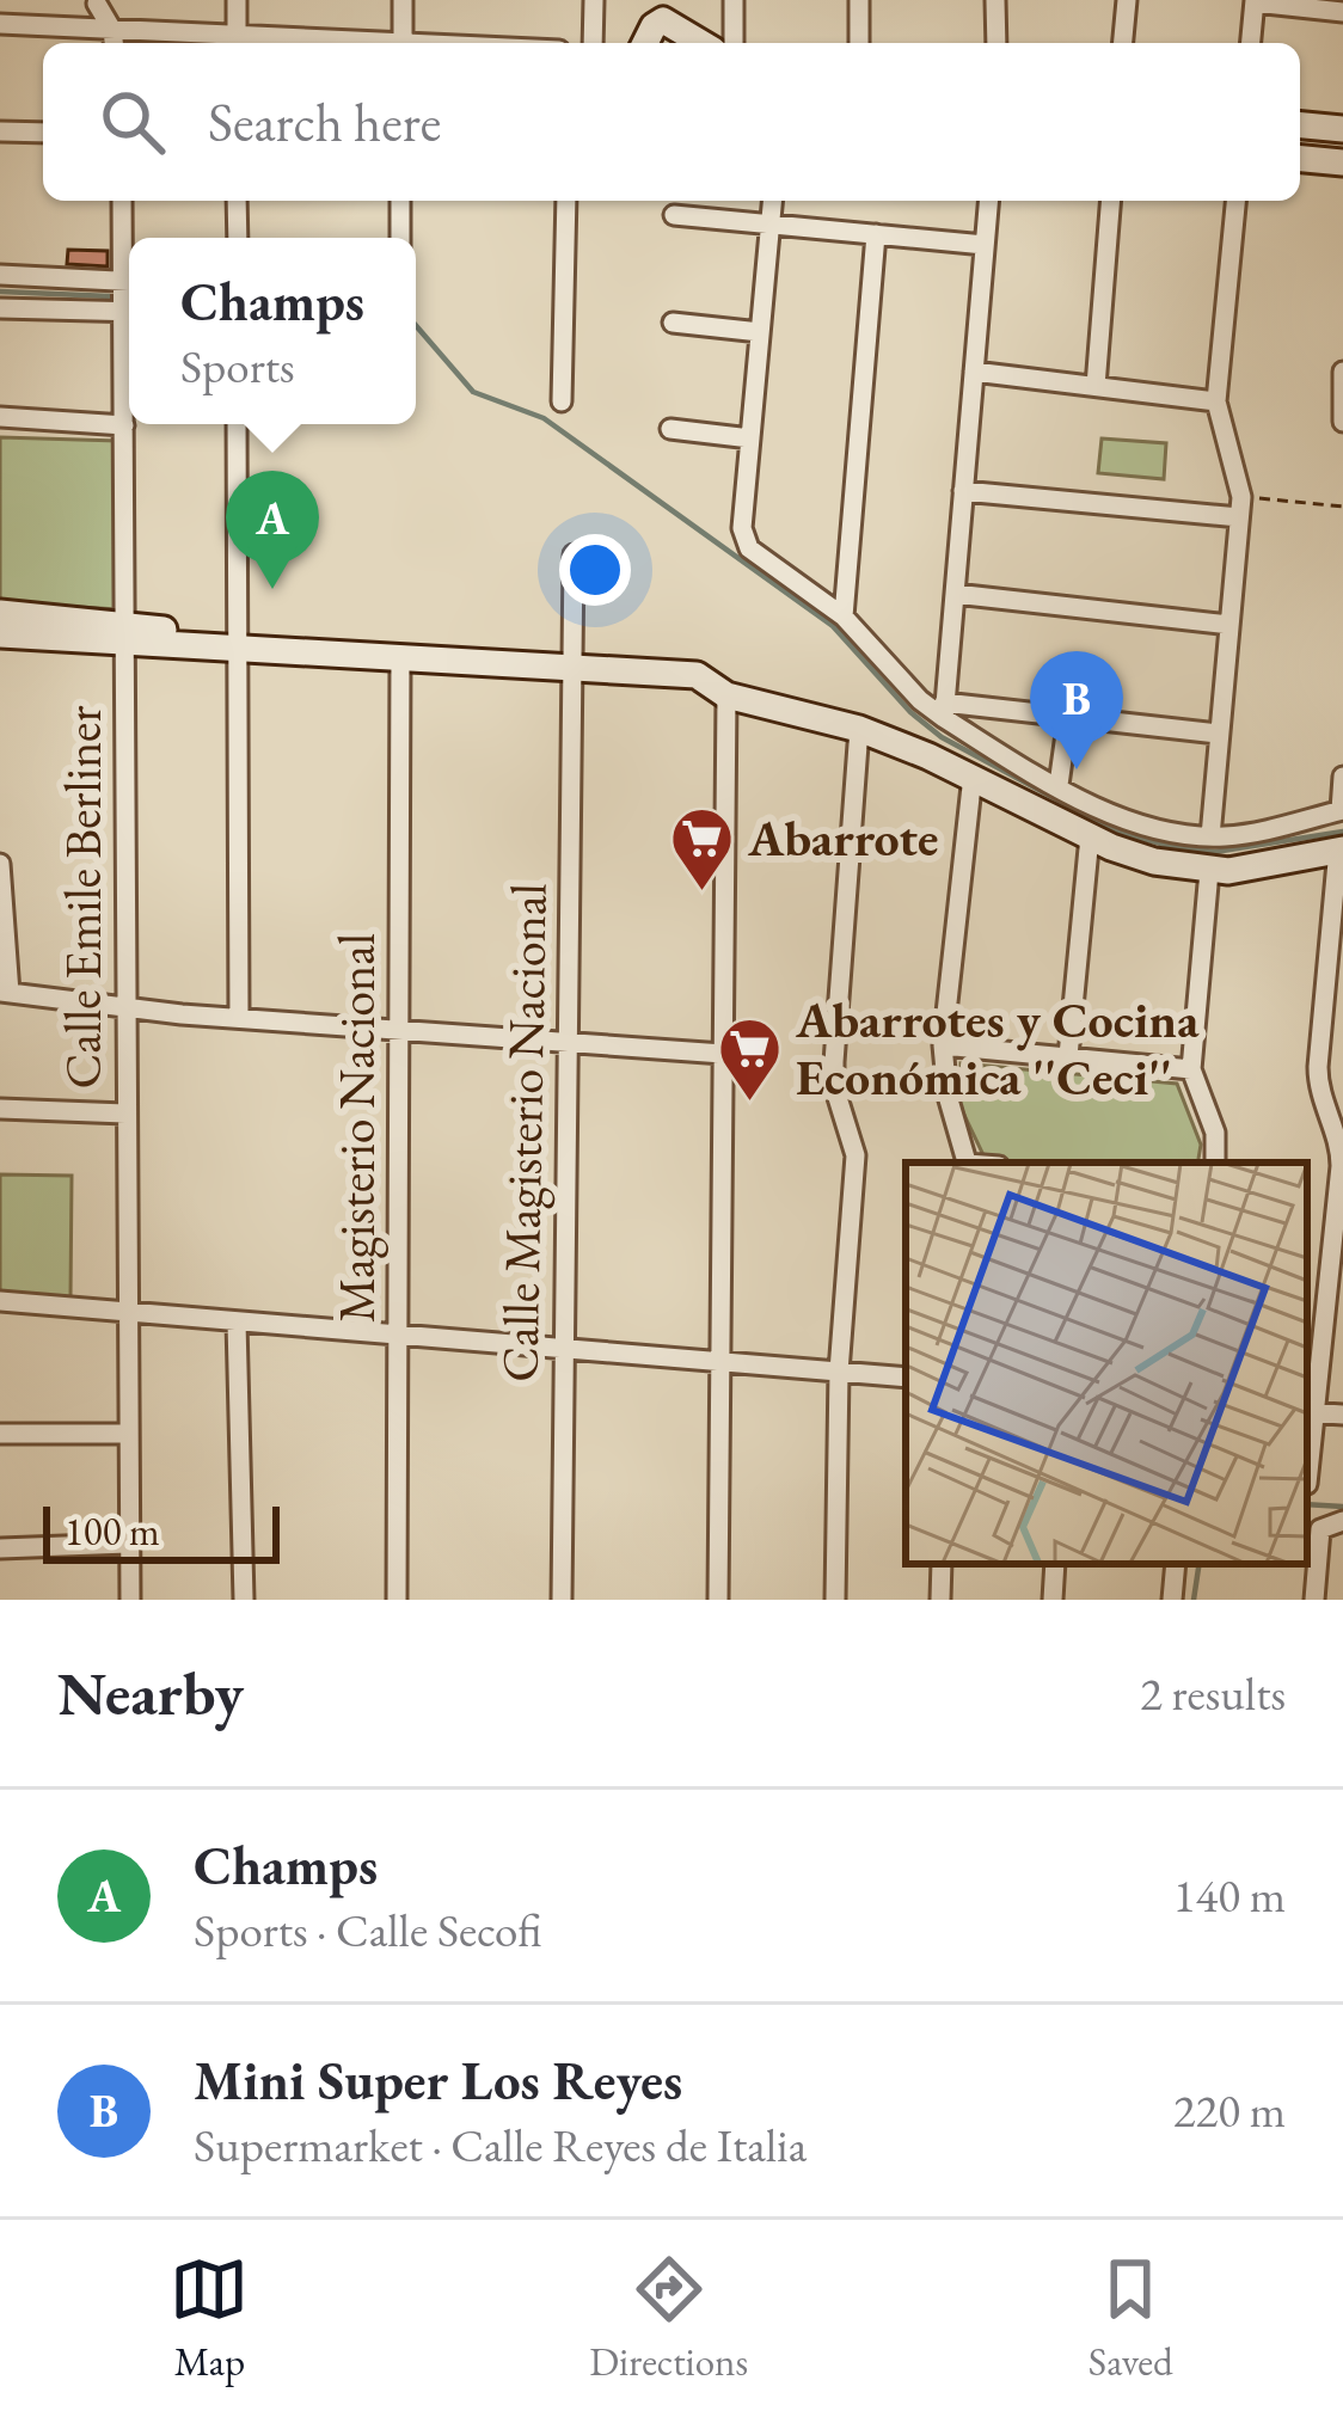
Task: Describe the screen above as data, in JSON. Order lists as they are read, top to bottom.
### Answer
{
  "streets": {
    "street": ["Calle Emile Berliner", "Magisterio Nacional", "Calle Magisterio Nacional"]
  },
  "places": {
    "supermarket": ["Abarrote", "Abarrotes y Cocina Económica ''Ceci''"]
  },
  "scale_bar": "100 m",
  "page": {
    "search": "Search here",
    "popup": ["Champs", "Sports"],
    "pins": ["A", "B"],
    "scale": "100 m",
    "heading": ["Nearby", "2 results"],
    "list": [
      {
        "mark": "A",
        "name": "Champs",
        "note": "Sports · Calle Secofi",
        "value": "140 m"
      },
      {
        "mark": "B",
        "name": "Mini Super Los Reyes",
        "note": "Supermarket · Calle Reyes de Italia",
        "value": "220 m"
      }
    ],
    "nav": ["Map", "Directions", "Saved"]
  }
}
